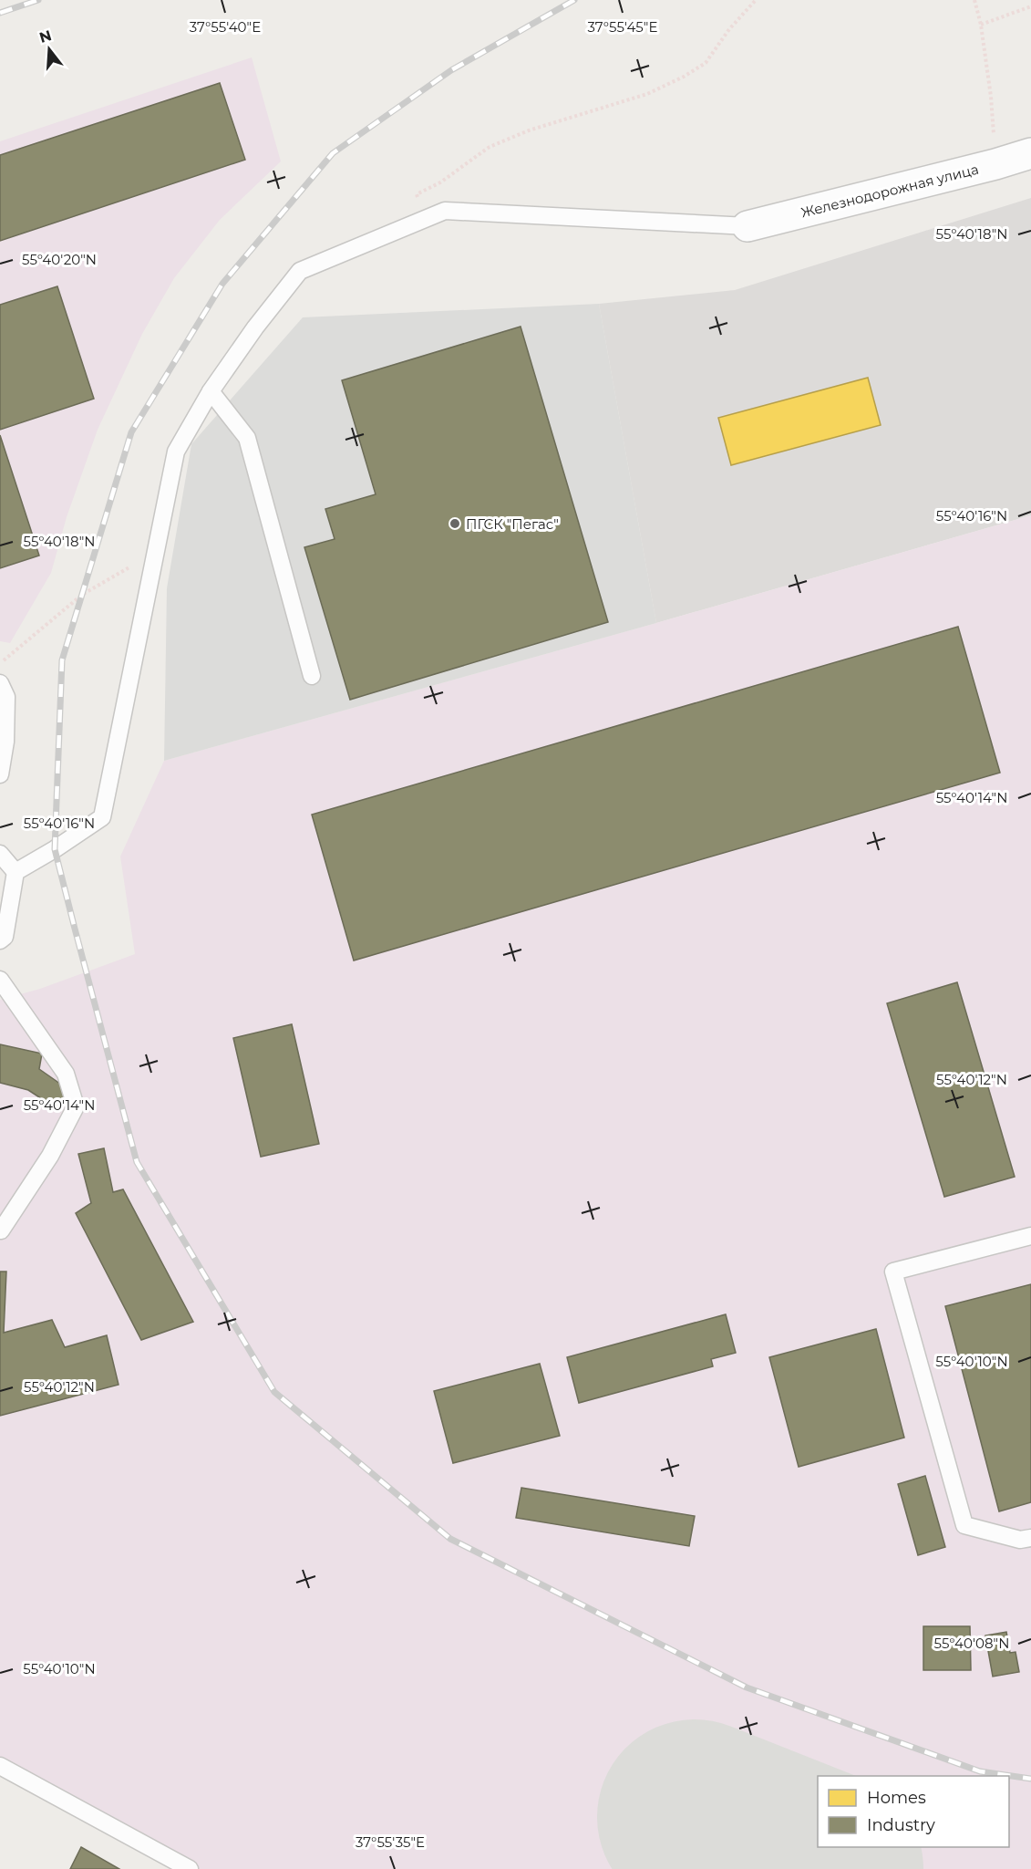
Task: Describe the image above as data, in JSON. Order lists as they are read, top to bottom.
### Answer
{
  "streets": {
    "street": ["Железнодорожная улица"]
  },
  "places": ["ПГСК \"Пегас\""],
  "legend": ["Homes", "Industry"],
  "north": "top",
  "coordinates": [
    "37°55'40\"E",
    "37°55'45\"E",
    "55°40'18\"N",
    "55°40'20\"N",
    "55°40'16\"N",
    "55°40'14\"N",
    "55°40'12\"N",
    "55°40'10\"N",
    "55°40'08\"N",
    "37°55'35\"E"
  ]
}
